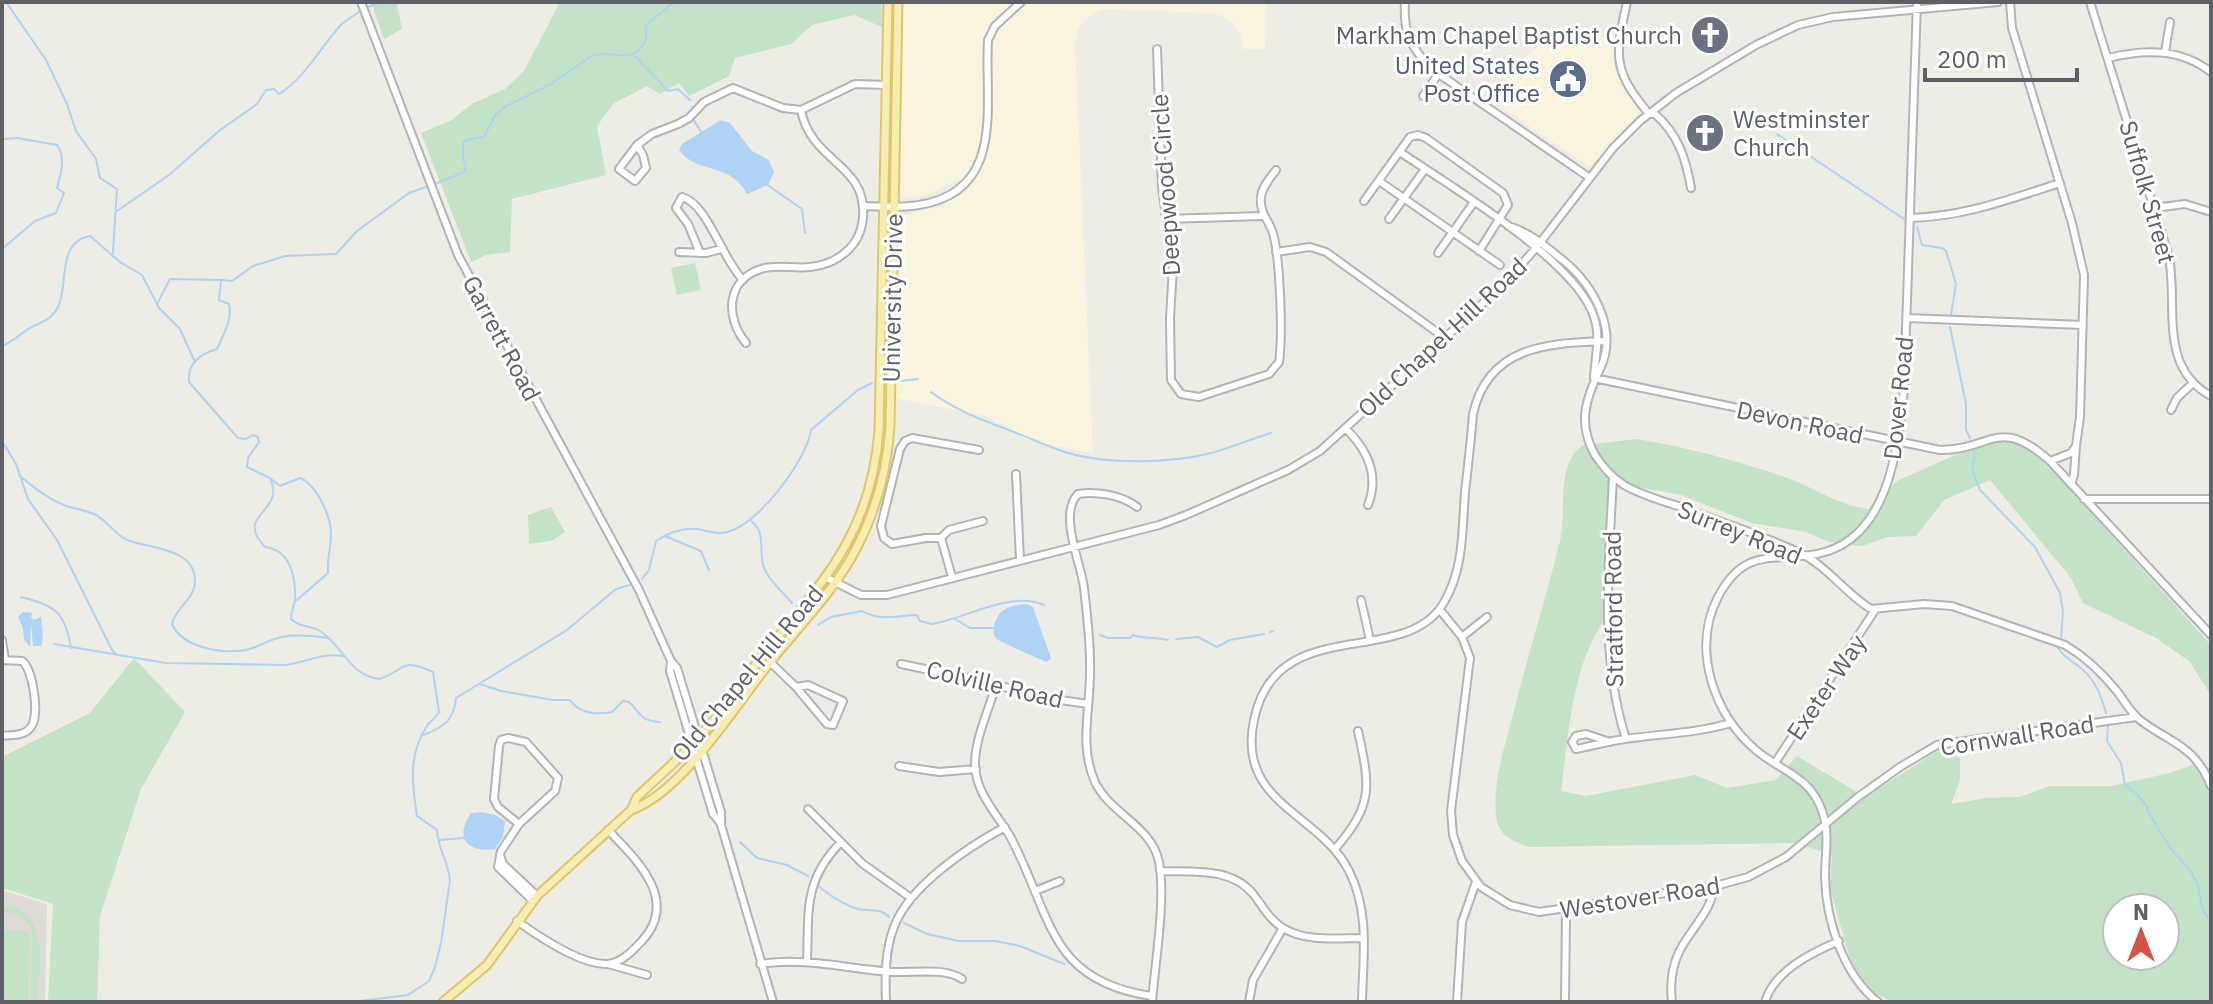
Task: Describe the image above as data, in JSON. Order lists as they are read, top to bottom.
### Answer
{
  "streets": {
    "main road": ["University Drive", "Old Chapel Hill Road"],
    "street": [
      "Deepwood Circle",
      "Suffolk Street",
      "Garrett Road",
      "Dover Road",
      "Devon Road",
      "Surrey Road",
      "Stratford Road",
      "Colville Road",
      "Exeter Way",
      "Cornwall Road",
      "Westover Road"
    ]
  },
  "crossings": [
    ["University Drive", "Old Chapel Hill Road"],
    ["Old Chapel Hill Road", "Garrett Road"],
    ["Old Chapel Hill Road", "Dover Road"],
    ["Dover Road", "Devon Road"],
    ["Dover Road", "Surrey Road"],
    ["Dover Road", "Exeter Way"],
    ["Dover Road", "Cornwall Road"],
    ["Dover Road", "Westover Road"],
    ["Devon Road", "Surrey Road"],
    ["Surrey Road", "Stratford Road"],
    ["Surrey Road", "Exeter Way"],
    ["Cornwall Road", "Westover Road"]
  ],
  "places": {
    "church": ["Markham Chapel Baptist Church", "Westminster Church"],
    "public building": ["United States Post Office"]
  },
  "scale_bar": "200 m",
  "north": "top"
}
